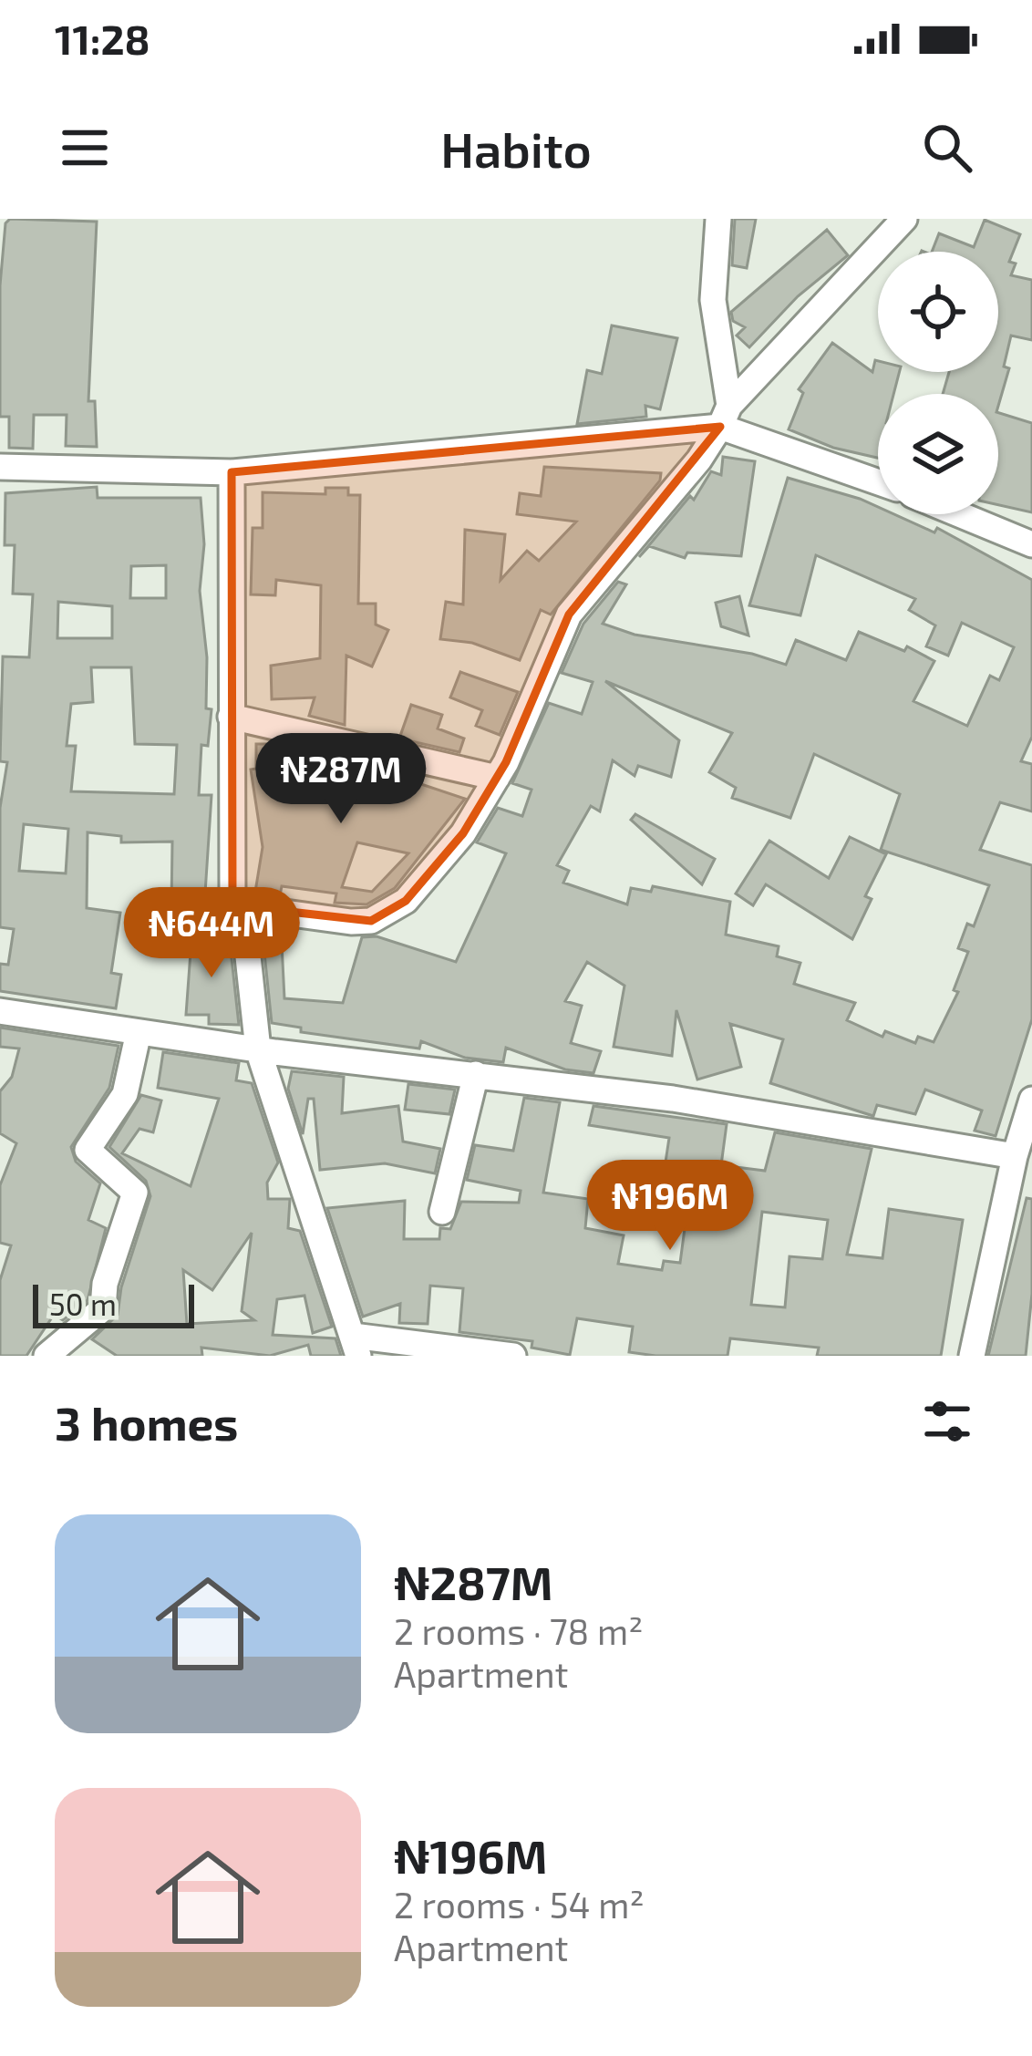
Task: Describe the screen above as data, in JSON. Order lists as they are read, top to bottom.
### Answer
{
  "scale_bar": "50 m",
  "page": {
    "status": "11:28",
    "header": "Habito",
    "price": ["₦287M", "₦644M", "₦196M"],
    "scale": "50 m",
    "heading": "3 homes",
    "list": [
      {
        "name": "₦287M",
        "note": "2 rooms · 78 m² · Apartment"
      },
      {
        "name": "₦196M",
        "note": "2 rooms · 54 m² · Apartment"
      }
    ]
  }
}
